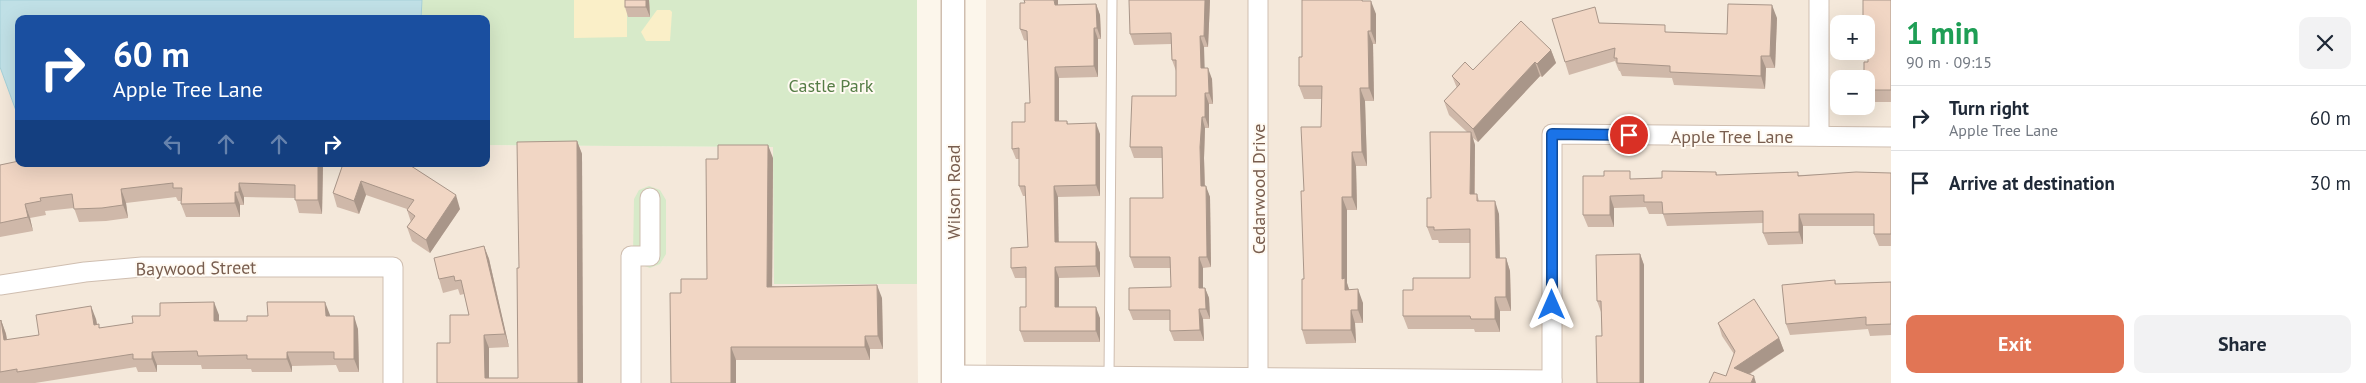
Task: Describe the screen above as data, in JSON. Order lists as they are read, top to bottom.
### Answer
{
  "streets": {
    "street": [
      "Apple Tree Lane",
      "Cedarwood Drive",
      "Wilson Road",
      "Baywood Street"
    ]
  },
  "parks": ["Castle Park"],
  "page": {
    "heading": ["1 min", "90 m · 09:15"],
    "map_buttons": ["+", "−"],
    "turn": ["60 m", "Apple Tree Lane"],
    "list": [
      {
        "name": "Turn right",
        "note": "Apple Tree Lane",
        "value": "60 m"
      },
      {
        "name": "Arrive at destination",
        "value": "30 m"
      }
    ],
    "buttons": ["Exit", "Share"]
  }
}
